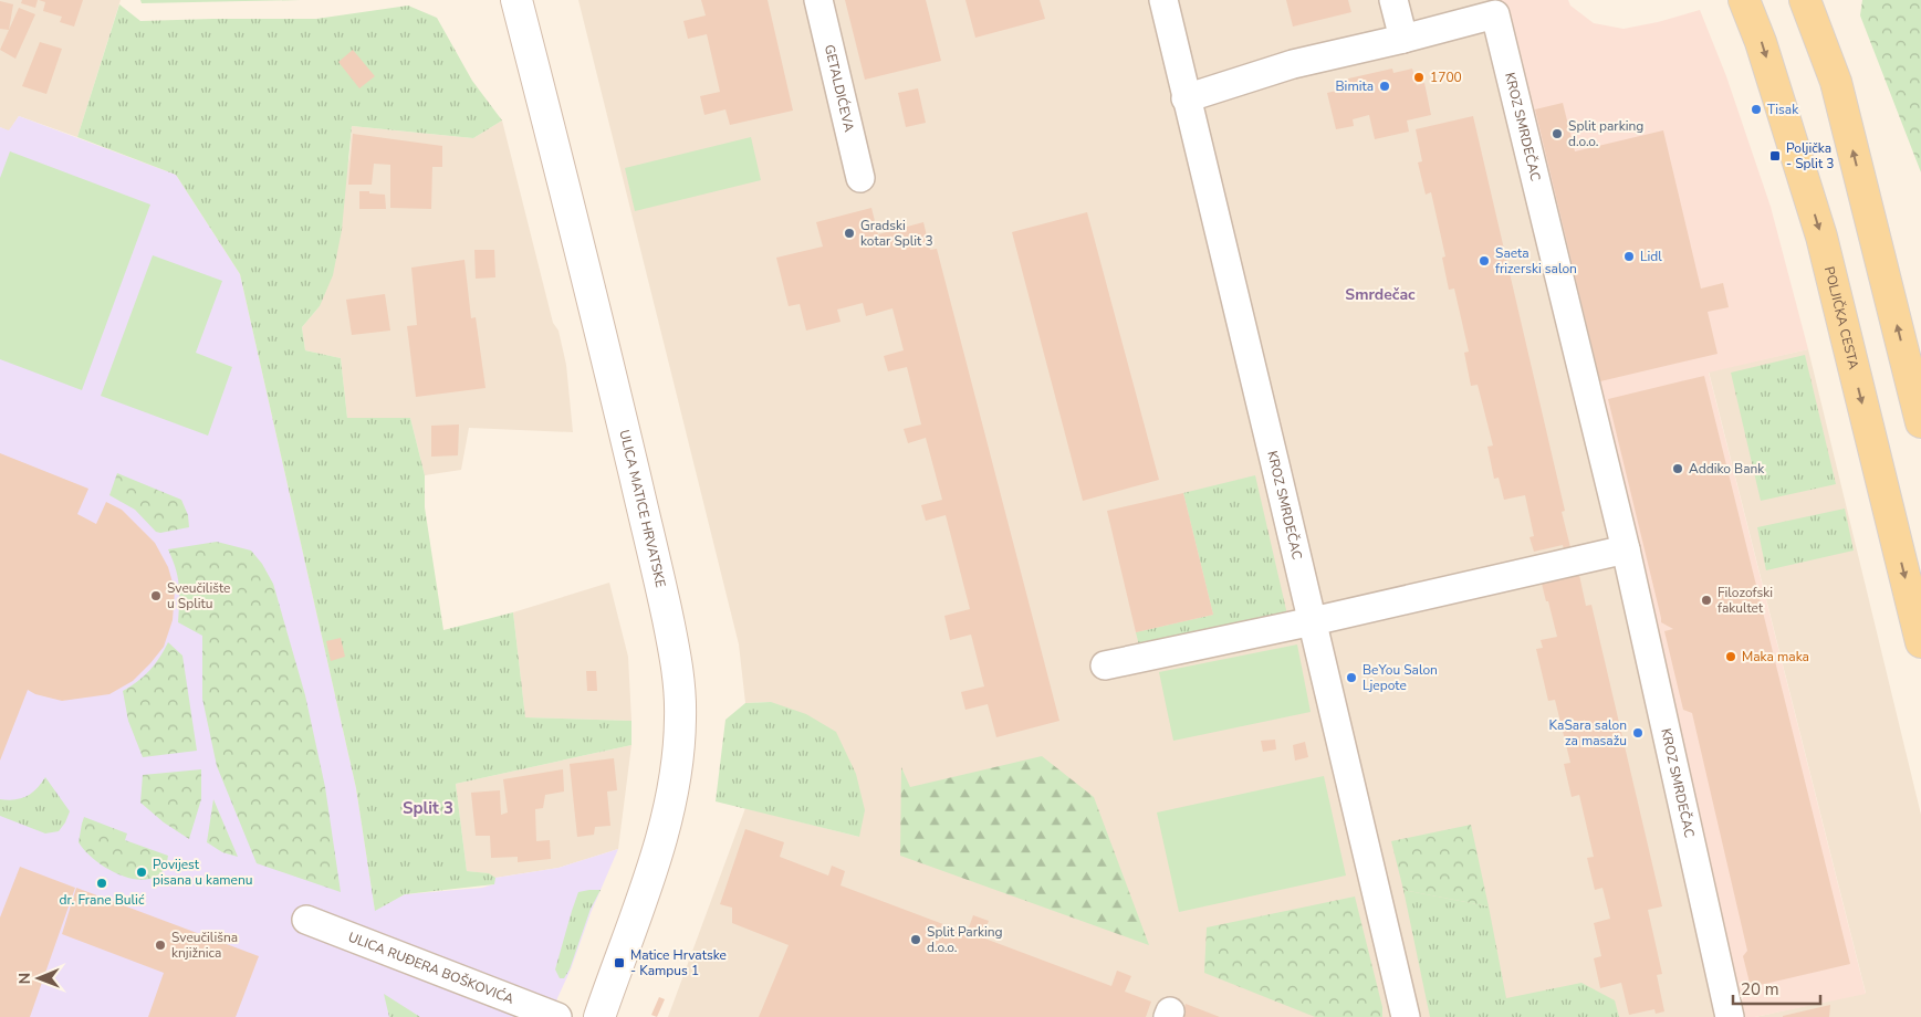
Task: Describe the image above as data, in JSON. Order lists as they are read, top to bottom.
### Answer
{
  "streets": {
    "main road": ["POLJIČKA CESTA"],
    "street": [
      "GETALDIĆEVA",
      "KROZ SMRDEČAC",
      "ULICA MATICE HRVATSKE",
      "ULICA RUĐERA BOŠKOVIĆA"
    ]
  },
  "districts": ["Smrdečac", "Split 3"],
  "places": {
    "other": [
      "1700",
      "Bimita",
      "Tisak",
      "Split parking d.o.o.",
      "Gradski kotar Split 3",
      "Lidl",
      "Saeta frizerski salon",
      "Addiko Bank",
      "Sveučilište u Splitu",
      "Filozofski fakultet",
      "Maka maka",
      "BeYou Salon Ljepote",
      "KaSara salon za masažu",
      "Povijest pisana u kamenu",
      "dr. Frane Bulić",
      "Split Parking d.o.o.",
      "Sveučilišna knjižnica"
    ],
    "transit": ["Poljička - Split 3", "Matice Hrvatske - Kampus 1"]
  },
  "scale_bar": "20 m",
  "north": "left"
}
